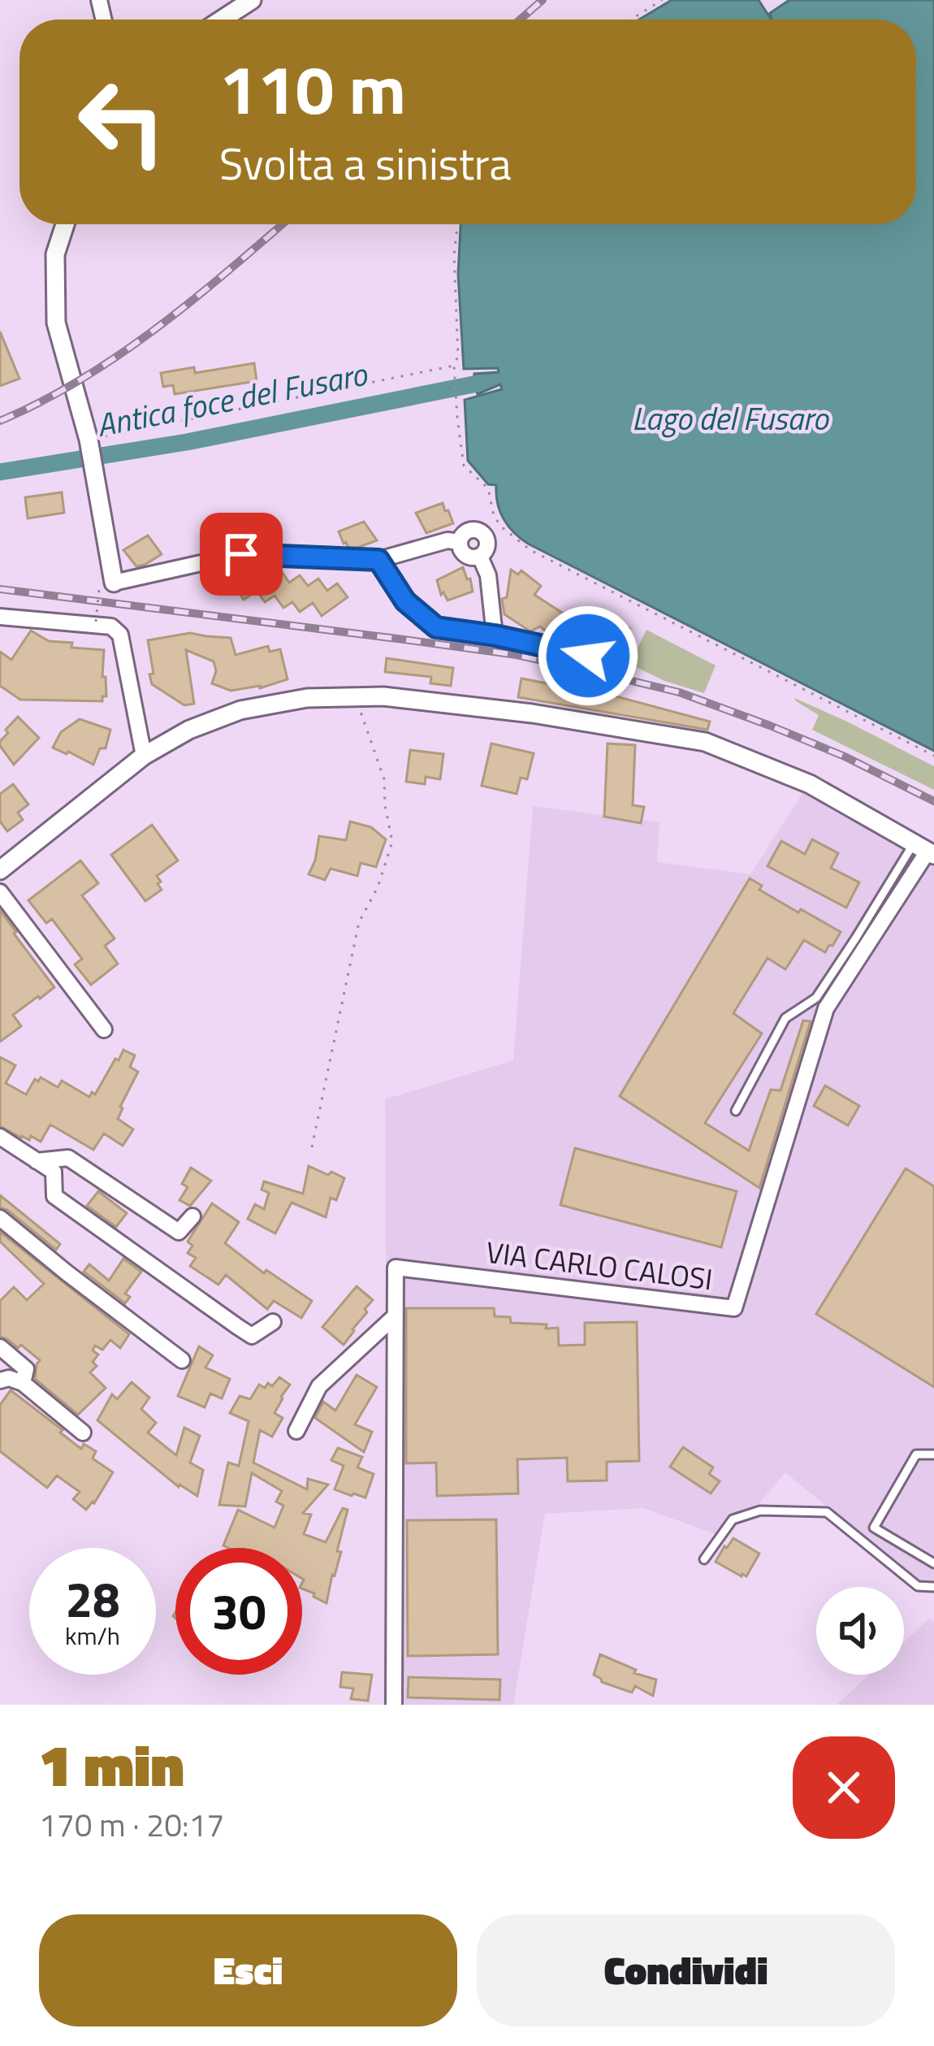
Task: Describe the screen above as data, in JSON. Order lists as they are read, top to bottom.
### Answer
{
  "streets": {
    "street": ["VIA CARLO CALOSI"]
  },
  "water": ["Antica foce del Fusaro", "Lago del Fusaro"],
  "page": {
    "turn": ["110 m", "Svolta a sinistra"],
    "speed": "28 km/h",
    "limit": "30",
    "heading": ["1 min", "170 m · 20:17"],
    "buttons": ["Esci", "Condividi"]
  }
}
